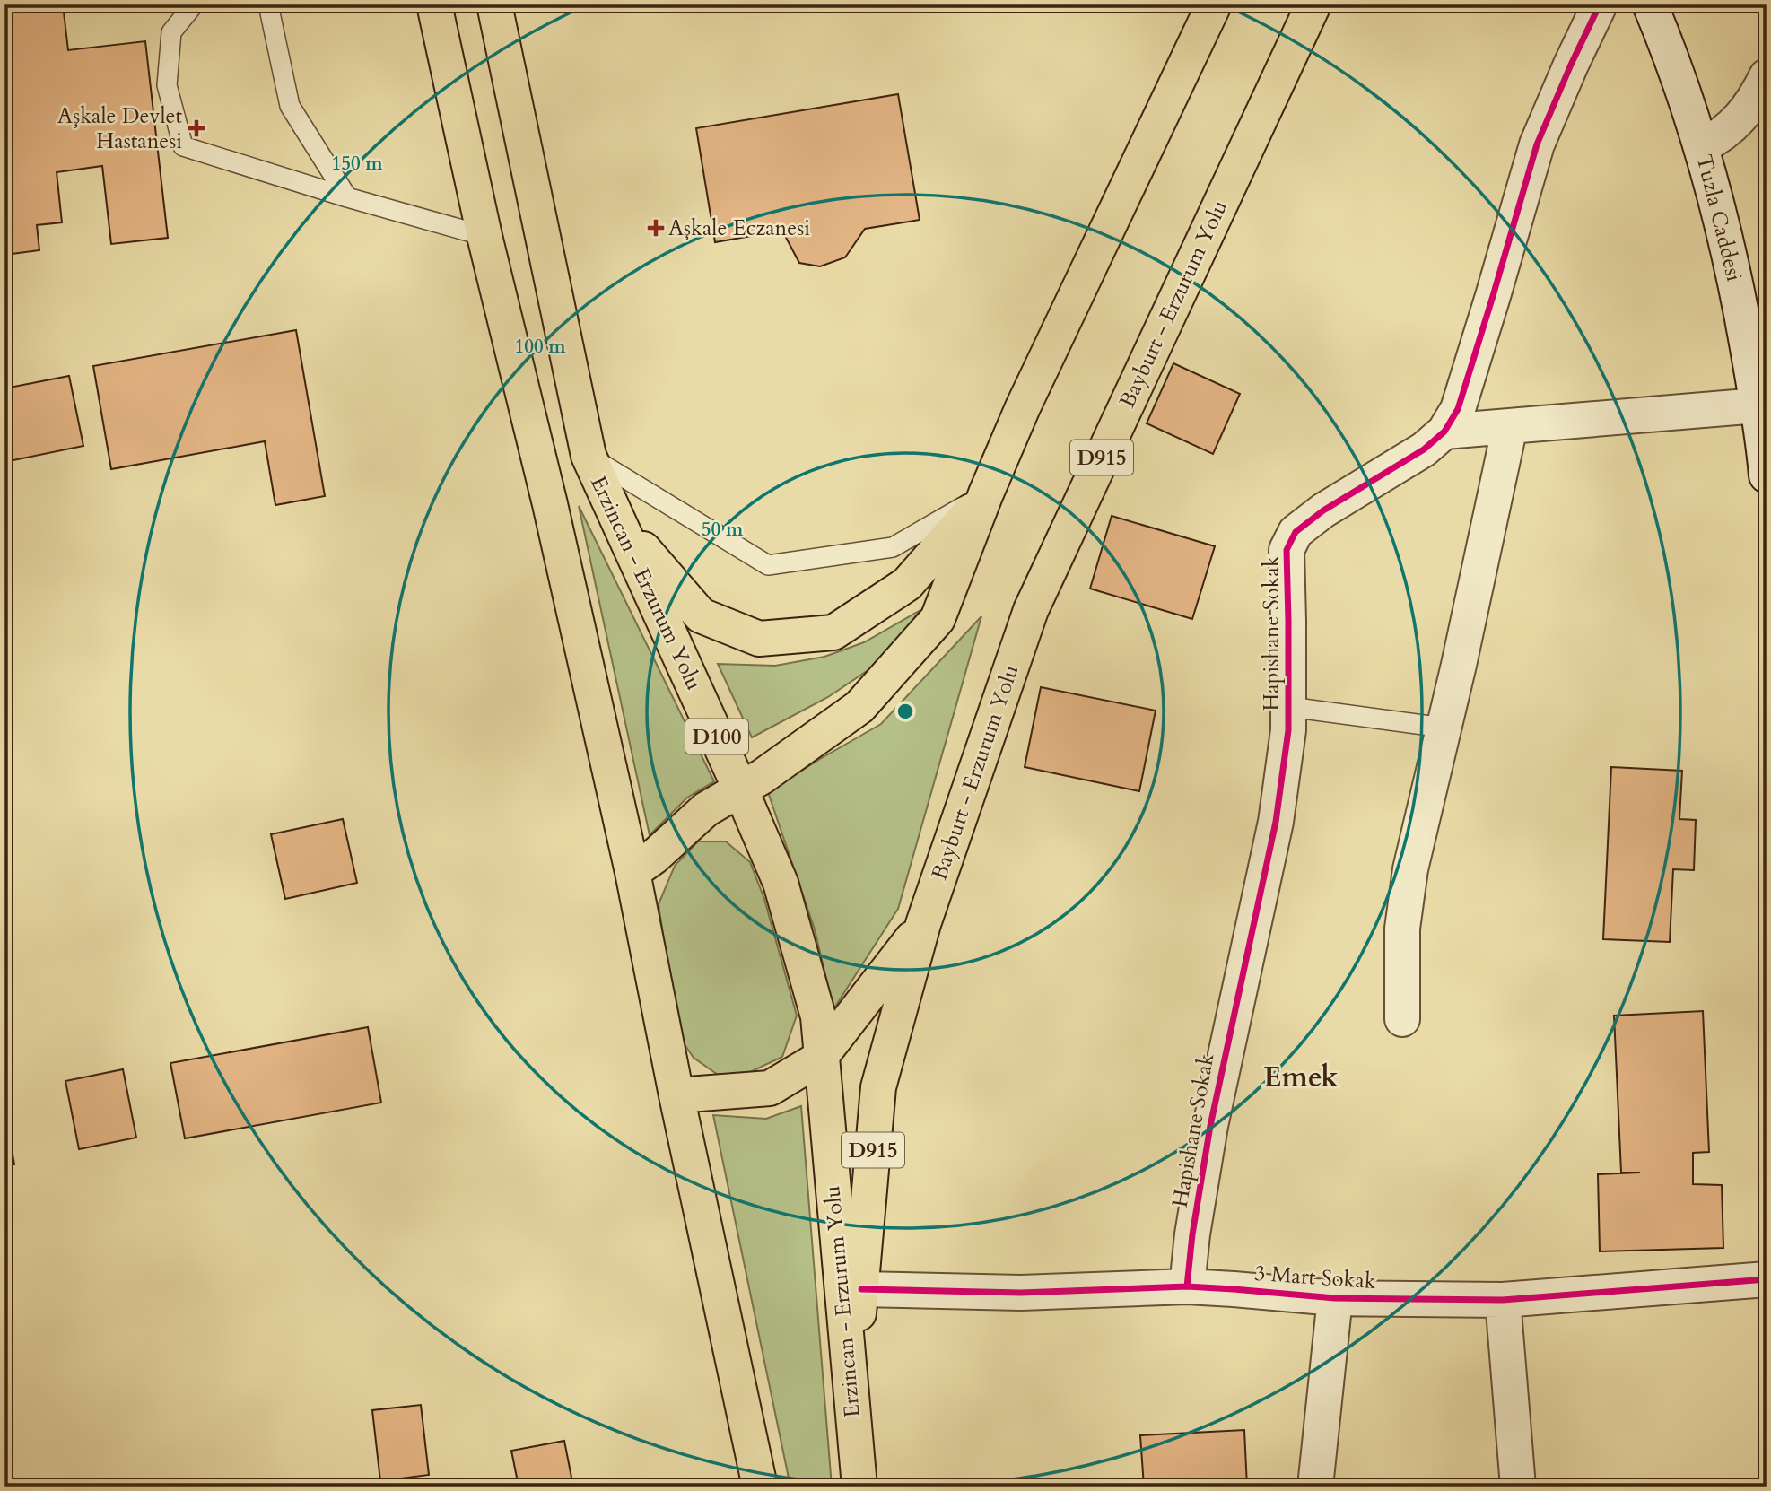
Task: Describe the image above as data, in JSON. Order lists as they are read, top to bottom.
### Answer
{
  "streets": {
    "highway": [
      "Bayburt - Erzurum Yolu",
      "D915",
      "Erzincan - Erzurum Yolu",
      "D100"
    ],
    "street": ["Tuzla Caddesi", "Hapishane Sokak", "3 Mart Sokak"]
  },
  "crossings": [
    ["Bayburt - Erzurum Yolu", "Erzincan - Erzurum Yolu"],
    ["Bayburt - Erzurum Yolu", "3 Mart Sokak"],
    ["Hapishane Sokak", "3 Mart Sokak"]
  ],
  "districts": ["Emek"],
  "places": {
    "health": ["Aşkale Devlet Hastanesi", "Aşkale Eczanesi"]
  },
  "rings": ["150 m", "100 m", "50 m"]
}
